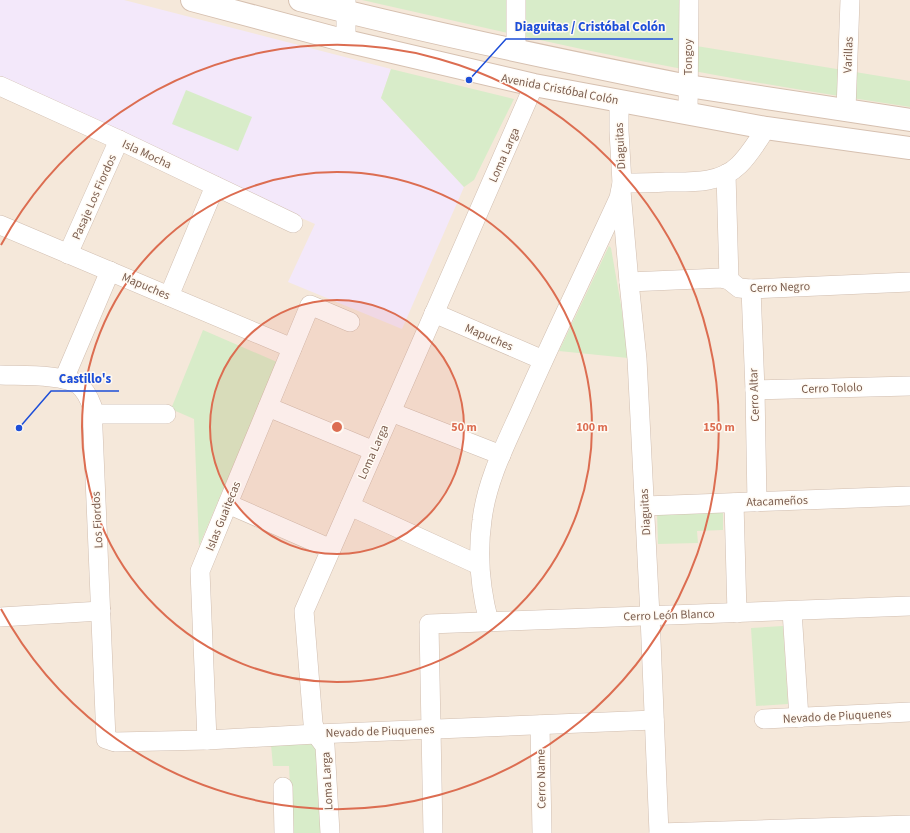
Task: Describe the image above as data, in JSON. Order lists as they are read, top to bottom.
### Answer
{
  "streets": {
    "street": [
      "Varillas",
      "Tongoy",
      "Avenida Cristóbal Colón",
      "Diaguitas",
      "Isla Mocha",
      "Loma Larga",
      "Pasaje Los Fiordos",
      "Mapuches",
      "Cerro Negro",
      "Cerro Tololo",
      "Cerro Altar",
      "Atacameños",
      "Islas Guaitecas",
      "Los Fiordos",
      "Cerro León Blanco",
      "Nevado de Piuquenes",
      "Cerro Name"
    ]
  },
  "crossings": [
    ["Tongoy", "Avenida Cristóbal Colón"],
    ["Avenida Cristóbal Colón", "Diaguitas"],
    ["Avenida Cristóbal Colón", "Loma Larga"],
    ["Diaguitas", "Mapuches"],
    ["Diaguitas", "Cerro Negro"],
    ["Diaguitas", "Atacameños"],
    ["Diaguitas", "Cerro León Blanco"],
    ["Diaguitas", "Nevado de Piuquenes"],
    ["Isla Mocha", "Pasaje Los Fiordos"],
    ["Loma Larga", "Mapuches"],
    ["Loma Larga", "Nevado de Piuquenes"],
    ["Pasaje Los Fiordos", "Mapuches"],
    ["Mapuches", "Islas Guaitecas"],
    ["Cerro Negro", "Cerro Altar"],
    ["Cerro Tololo", "Cerro Altar"],
    ["Cerro Altar", "Atacameños"],
    ["Islas Guaitecas", "Nevado de Piuquenes"],
    ["Los Fiordos", "Nevado de Piuquenes"],
    ["Cerro León Blanco", "Nevado de Piuquenes"],
    ["Nevado de Piuquenes", "Cerro Name"]
  ],
  "places": ["Diaguitas / Cristóbal Colón", "Castillo's"],
  "rings": ["50 m", "100 m", "150 m"]
}
